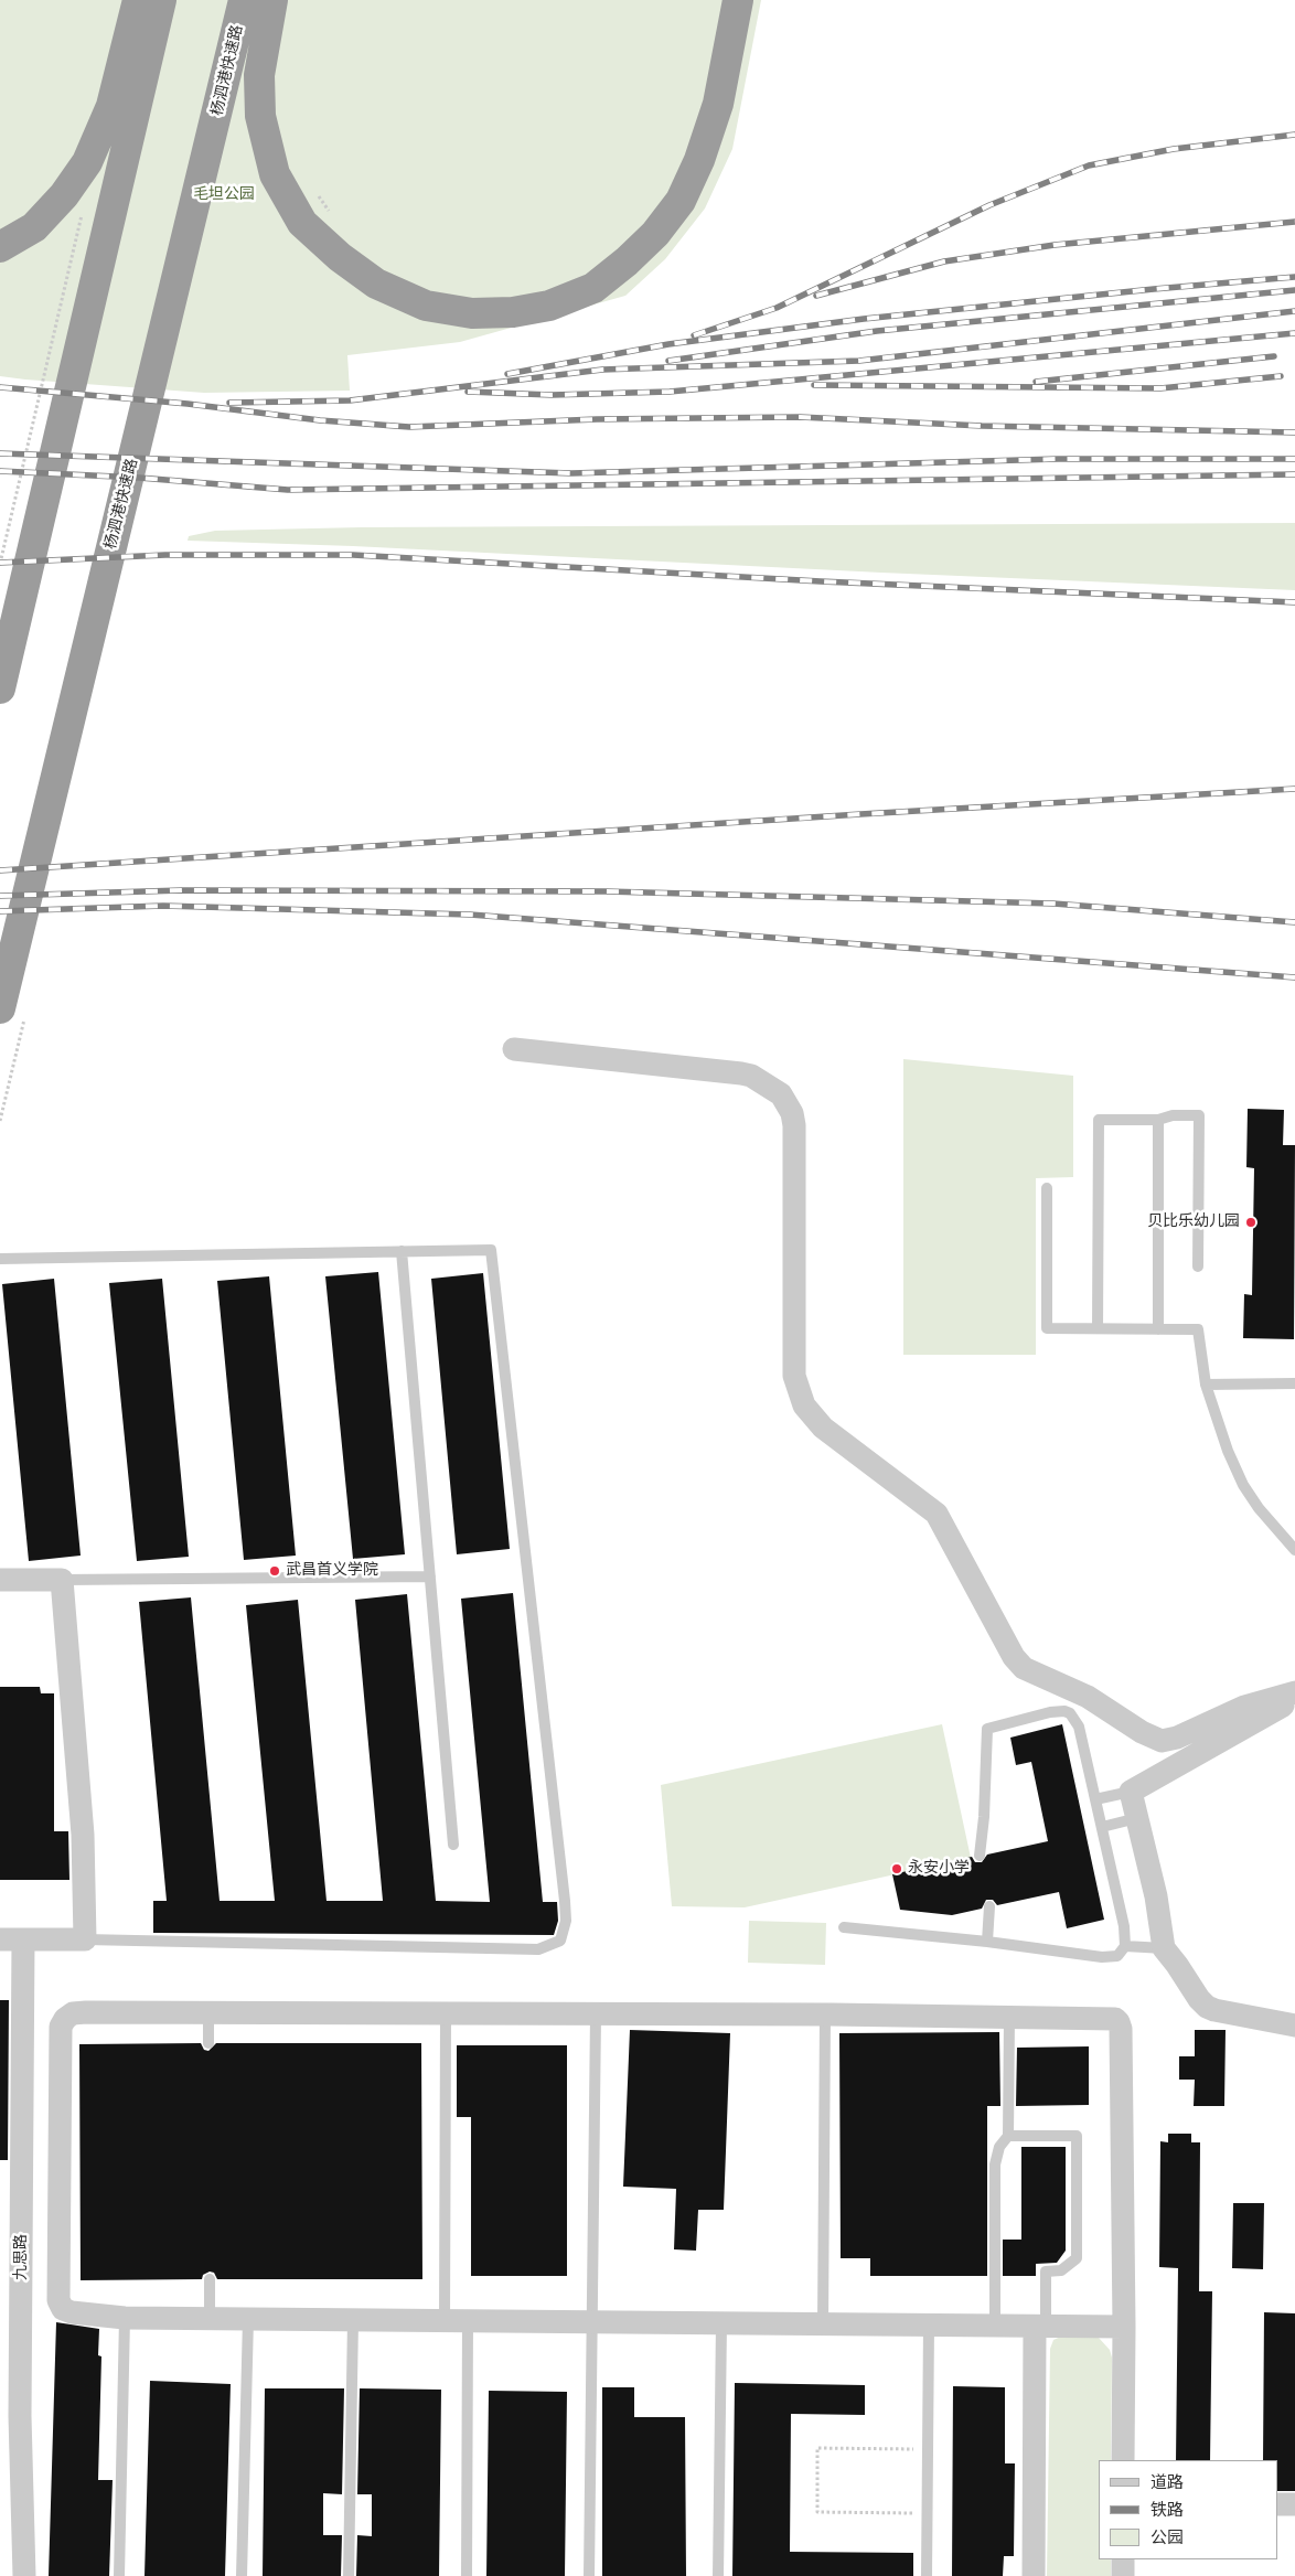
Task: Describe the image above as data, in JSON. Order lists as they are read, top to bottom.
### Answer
{
  "streets": {
    "highway": ["杨泗港快速路"],
    "street": ["九思路"]
  },
  "parks": ["毛坦公园"],
  "places": ["贝比乐幼儿园", "武昌首义学院", "永安小学"],
  "legend": ["道路", "铁路", "公园"]
}
